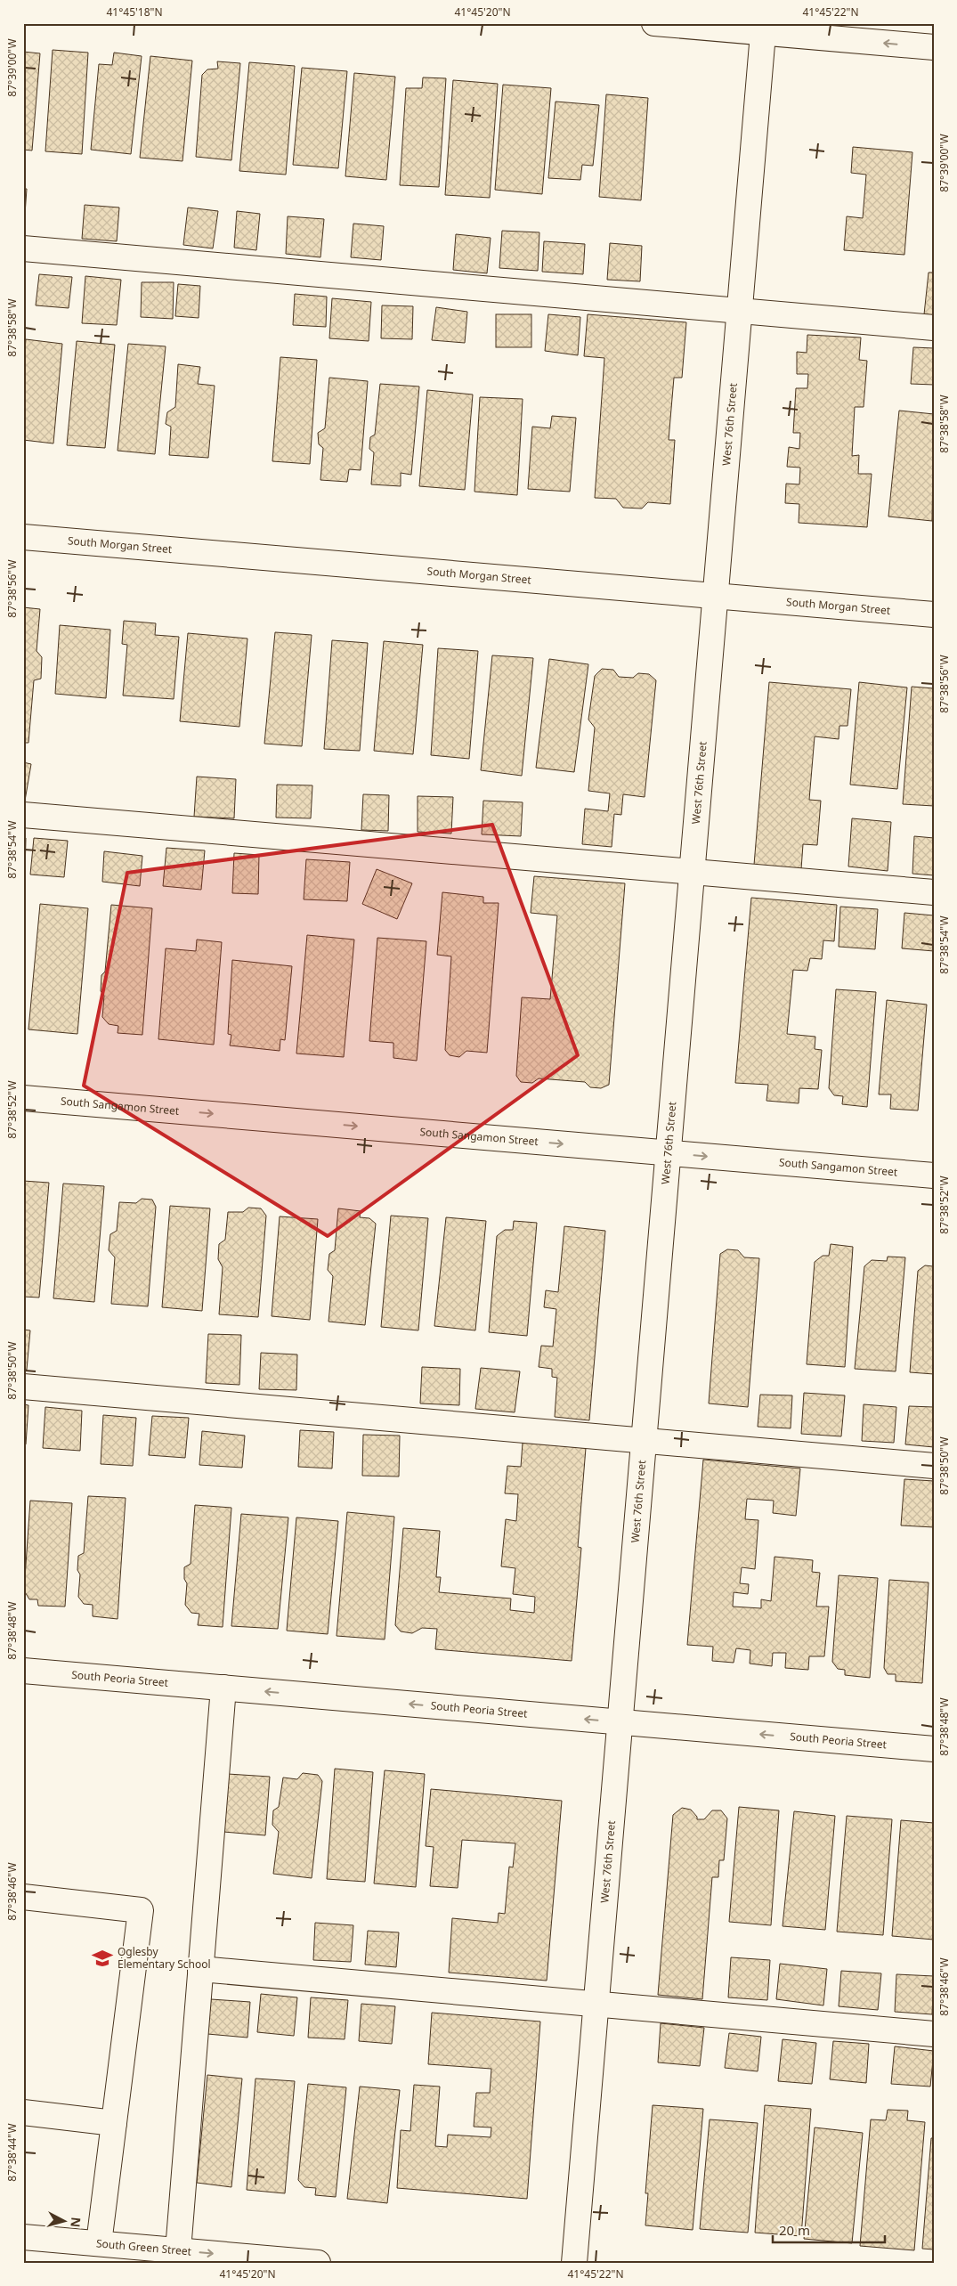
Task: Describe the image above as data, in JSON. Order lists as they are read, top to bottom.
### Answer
{
  "streets": {
    "street": [
      "West 76th Street",
      "South Morgan Street",
      "South Sangamon Street",
      "South Peoria Street",
      "South Green Street"
    ]
  },
  "crossings": [
    ["West 76th Street", "South Morgan Street"],
    ["West 76th Street", "South Sangamon Street"],
    ["West 76th Street", "South Peoria Street"]
  ],
  "one_way": ["South Sangamon Street", "South Peoria Street", "South Green Street"],
  "places": {
    "school or university": ["Oglesby Elementary School"]
  },
  "scale_bar": "20 m",
  "north": "right",
  "coordinates": [
    "41°45'18\"N",
    "41°45'20\"N",
    "41°45'22\"N",
    "87°39'00\"W",
    "87°38'58\"W",
    "87°38'56\"W",
    "87°38'54\"W",
    "87°38'52\"W",
    "87°38'50\"W",
    "87°38'48\"W",
    "87°38'46\"W",
    "87°38'44\"W"
  ]
}
